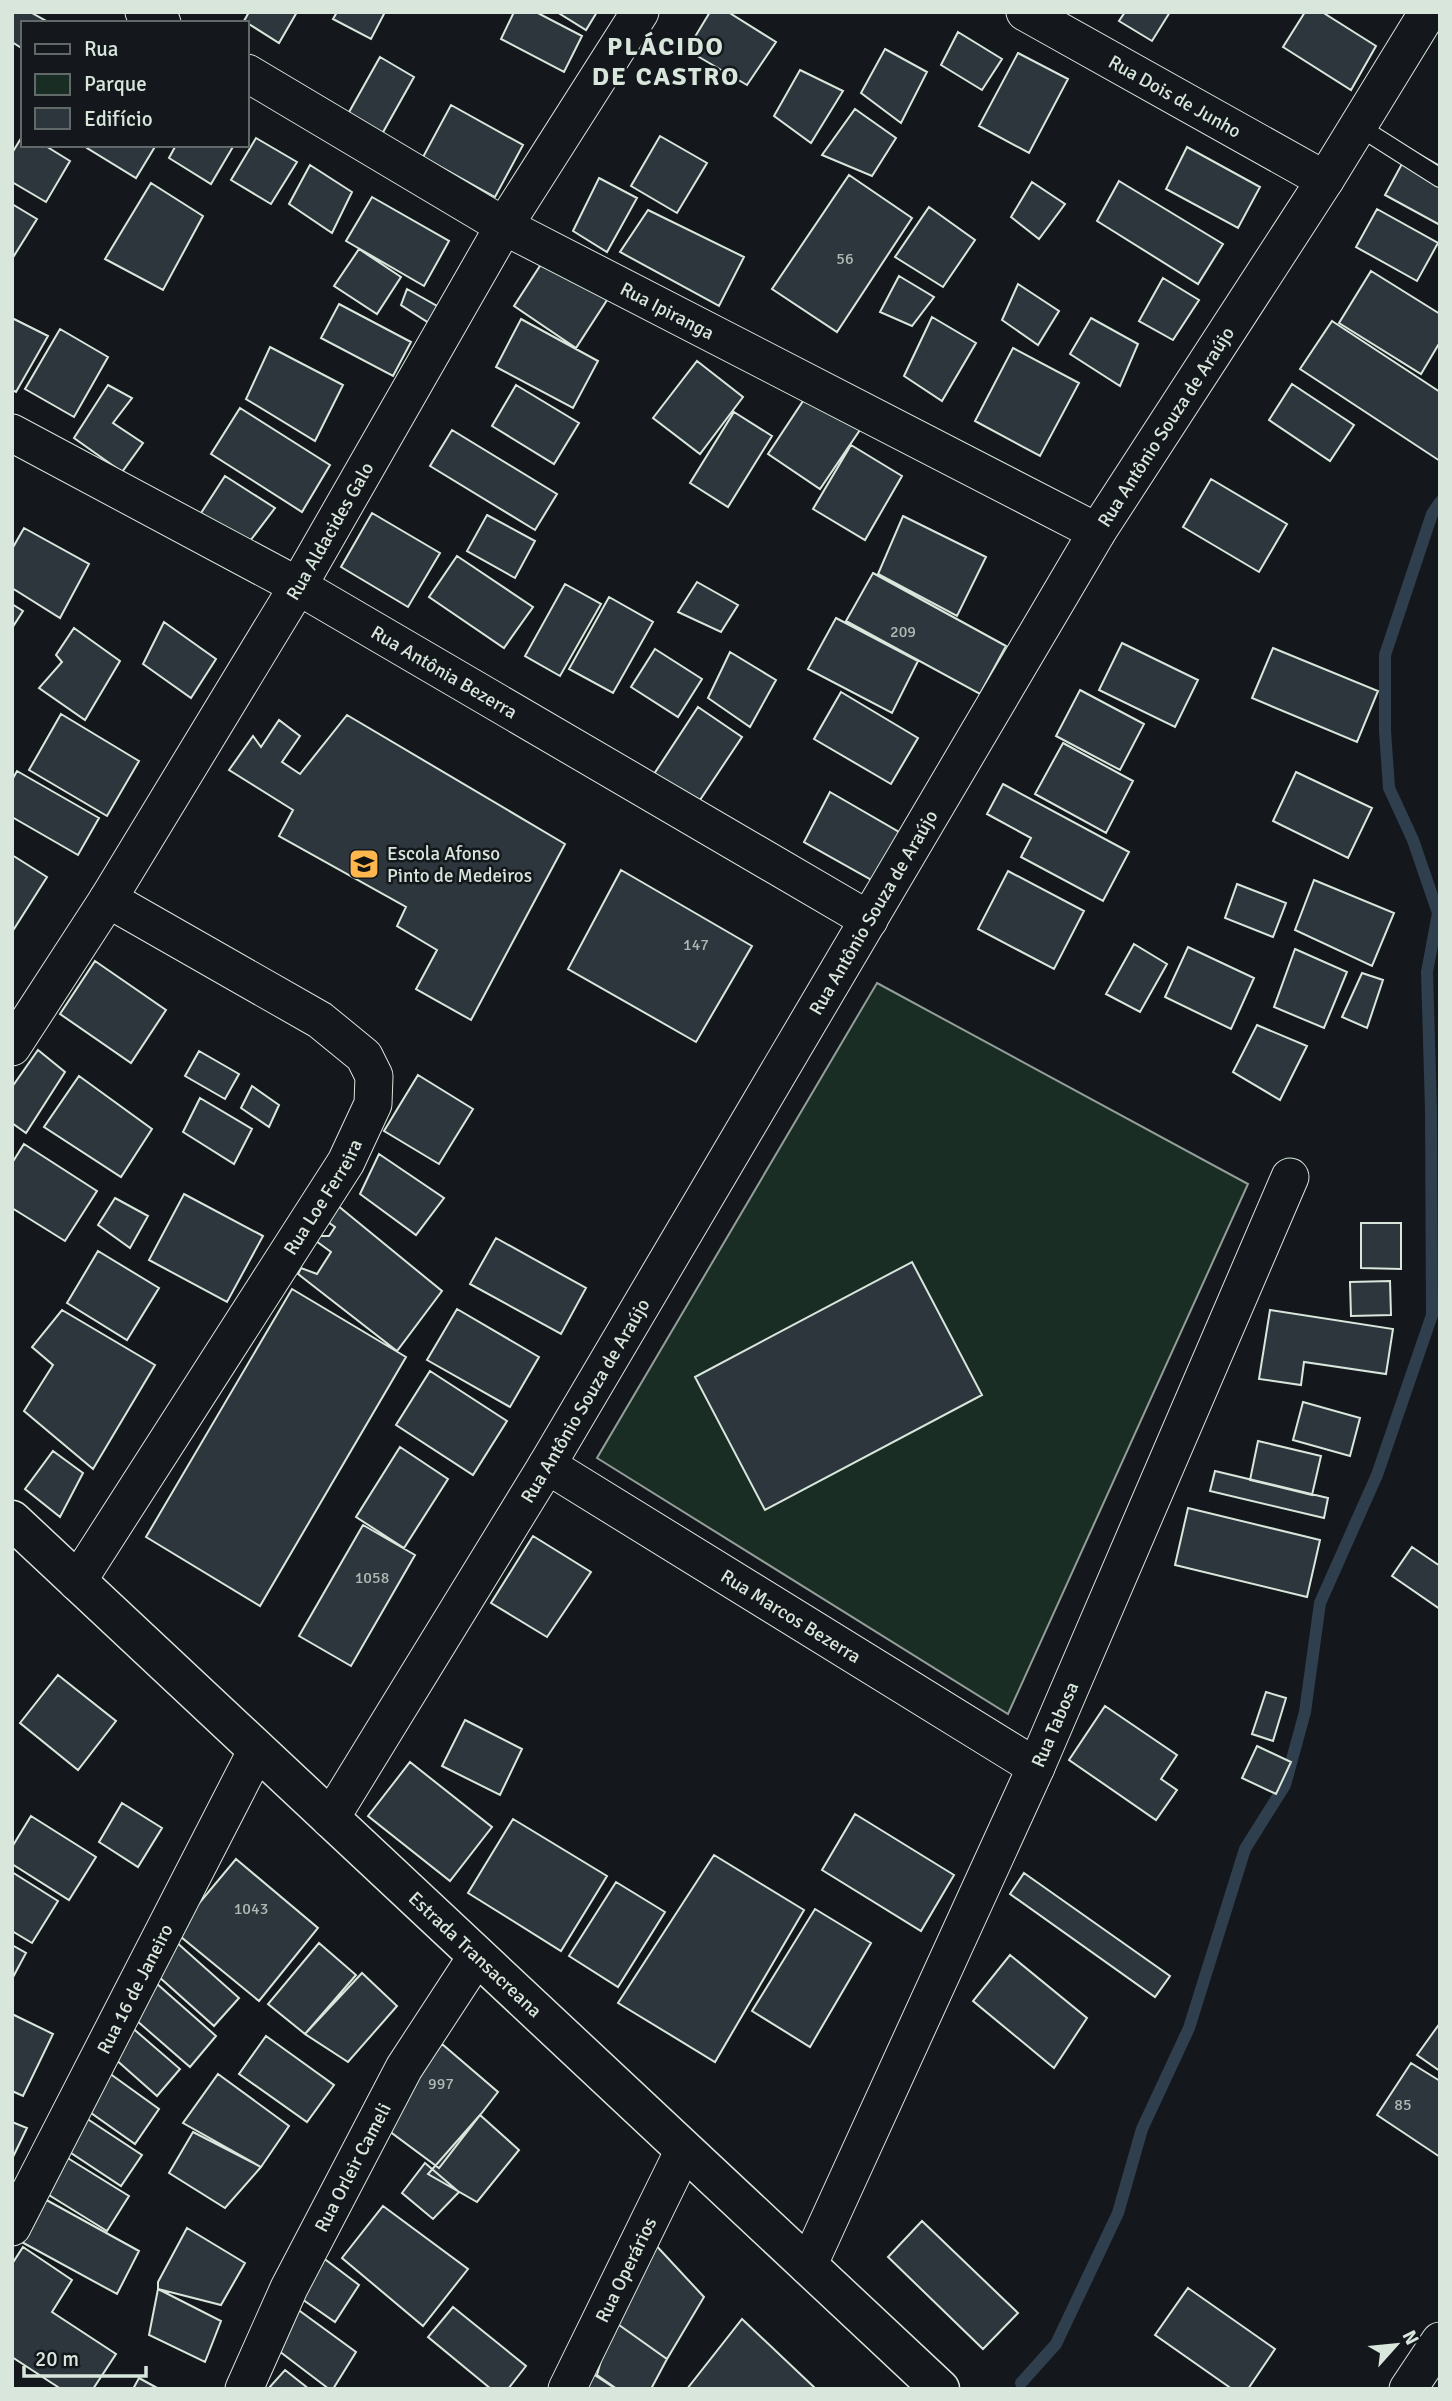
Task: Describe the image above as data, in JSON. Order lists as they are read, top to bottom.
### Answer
{
  "streets": {
    "street": [
      "Rua Dois de Junho",
      "Rua Ipiranga",
      "Rua Antônio Souza de Araújo",
      "Rua Aldacides Galo",
      "Rua Antônia Bezerra",
      "Rua Loe Ferreira",
      "Rua Marcos Bezerra",
      "Rua Tabosa",
      "Estrada Transacreana",
      "Rua 16 de Janeiro",
      "Rua Orleir Cameli",
      "Rua Operários"
    ]
  },
  "crossings": [
    ["Rua Dois de Junho", "Rua Antônio Souza de Araújo"],
    ["Rua Ipiranga", "Rua Antônio Souza de Araújo"],
    ["Rua Ipiranga", "Rua Aldacides Galo"],
    ["Rua Antônio Souza de Araújo", "Rua Antônia Bezerra"],
    ["Rua Antônio Souza de Araújo", "Rua Marcos Bezerra"],
    ["Rua Antônio Souza de Araújo", "Estrada Transacreana"],
    ["Rua Aldacides Galo", "Rua Antônia Bezerra"],
    ["Rua Aldacides Galo", "Rua Loe Ferreira"],
    ["Rua Loe Ferreira", "Estrada Transacreana"],
    ["Rua Marcos Bezerra", "Rua Tabosa"],
    ["Rua Tabosa", "Estrada Transacreana"],
    ["Estrada Transacreana", "Rua 16 de Janeiro"],
    ["Estrada Transacreana", "Rua Orleir Cameli"],
    ["Estrada Transacreana", "Rua Operários"]
  ],
  "districts": ["PLÁCIDO DE CASTRO"],
  "places": {
    "school or university": ["Escola Afonso Pinto de Medeiros"]
  },
  "house_numbers": [
    "56",
    "209",
    "147",
    "1058",
    "1043",
    "997",
    "85"
  ],
  "legend": ["Rua", "Parque", "Edifício"],
  "scale_bar": "20 m",
  "north": "top right"
}
